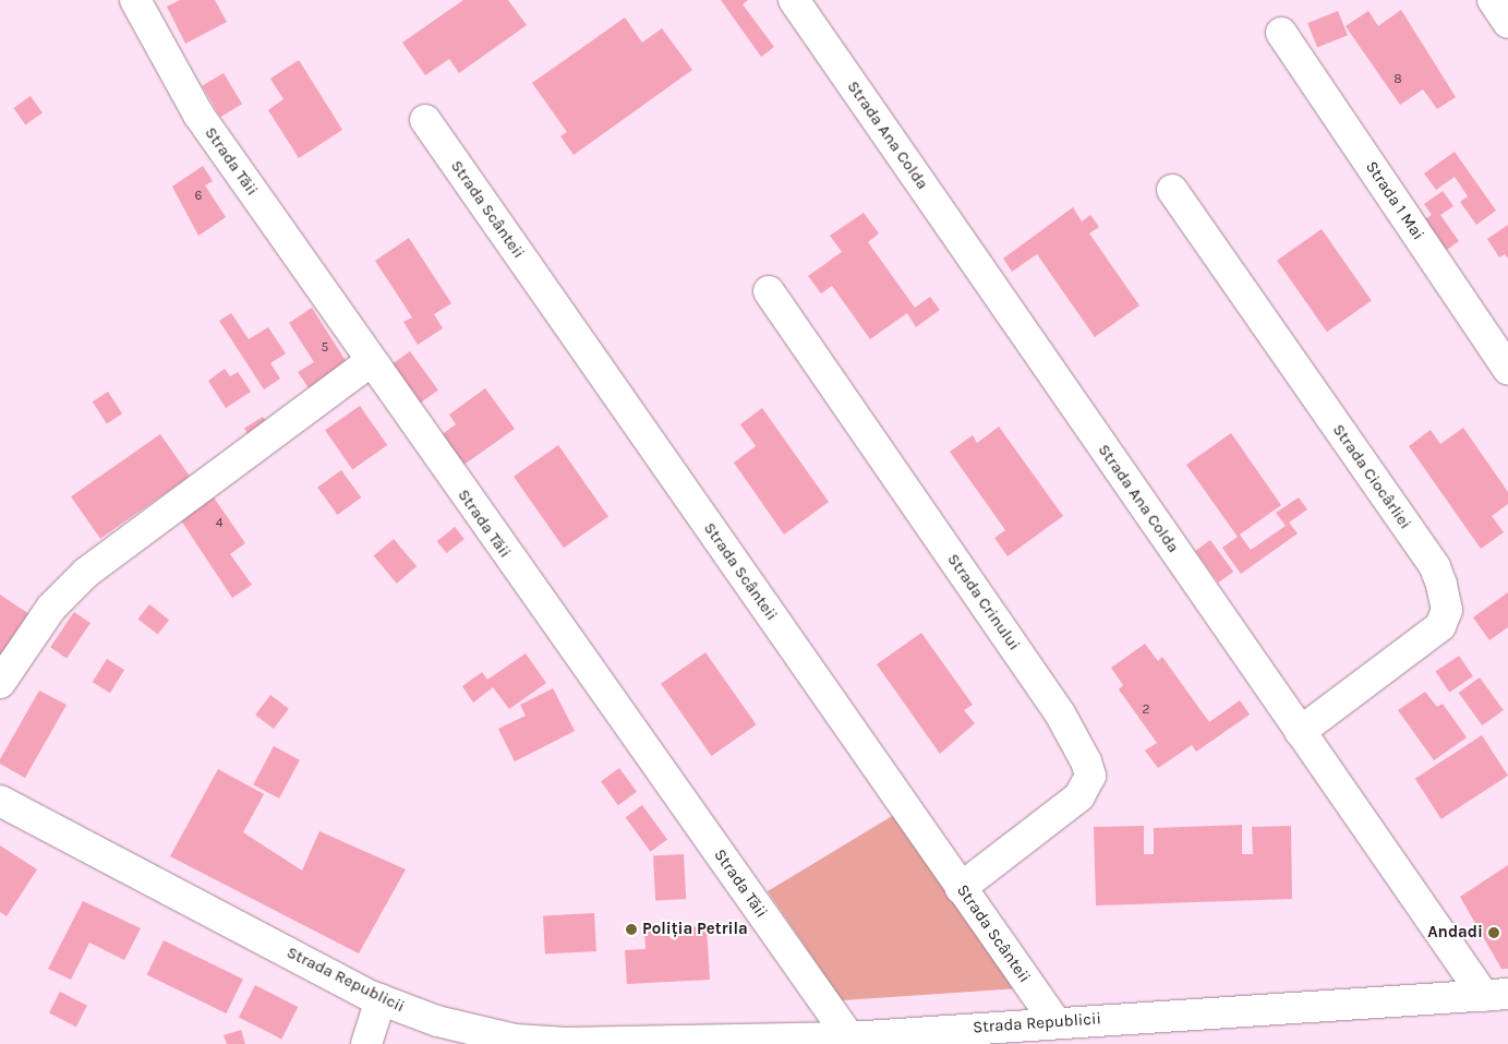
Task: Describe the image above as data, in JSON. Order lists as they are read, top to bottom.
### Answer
{
  "streets": {
    "street": [
      "Strada Ana Colda",
      "Strada Tăii",
      "Strada 1 Mai",
      "Strada Scânteii",
      "Strada Ciocârliei",
      "Strada Crinului",
      "Strada Republicii"
    ]
  },
  "crossings": [
    ["Strada Ana Colda", "Strada Ciocârliei"],
    ["Strada Ana Colda", "Strada Republicii"],
    ["Strada Tăii", "Strada Republicii"],
    ["Strada Scânteii", "Strada Crinului"],
    ["Strada Scânteii", "Strada Republicii"]
  ],
  "places": ["Poliția Petrila", "Andadi"],
  "house_numbers": [
    "8",
    "6",
    "5",
    "4",
    "2"
  ]
}
